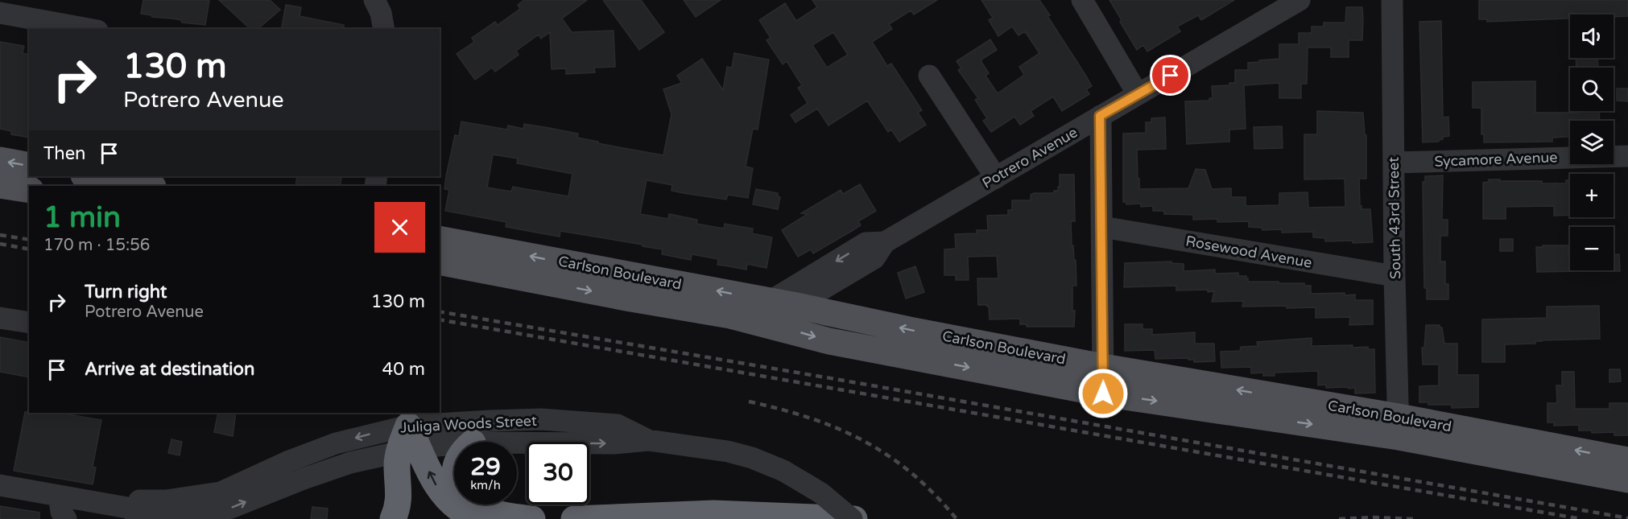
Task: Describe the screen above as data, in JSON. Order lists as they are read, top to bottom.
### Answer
{
  "streets": {
    "main road": ["Carlson Boulevard"],
    "street": [
      "Potrero Avenue",
      "Sycamore Avenue",
      "South 43rd Street",
      "Rosewood Avenue",
      "Juliga Woods Street"
    ]
  },
  "crossings": [
    ["Potrero Avenue", "Carlson Boulevard"],
    ["Sycamore Avenue", "South 43rd Street"],
    ["South 43rd Street", "Rosewood Avenue"],
    ["South 43rd Street", "Carlson Boulevard"]
  ],
  "page": {
    "map_buttons": ["+", "−"],
    "turn": ["130 m", "Potrero Avenue"],
    "then": "Then",
    "heading": ["1 min", "170 m · 15:56"],
    "list": [
      {
        "name": "Turn right",
        "note": "Potrero Avenue",
        "value": "130 m"
      },
      {
        "name": "Arrive at destination",
        "value": "40 m"
      }
    ],
    "speed": "29 km/h",
    "limit": "30"
  }
}
